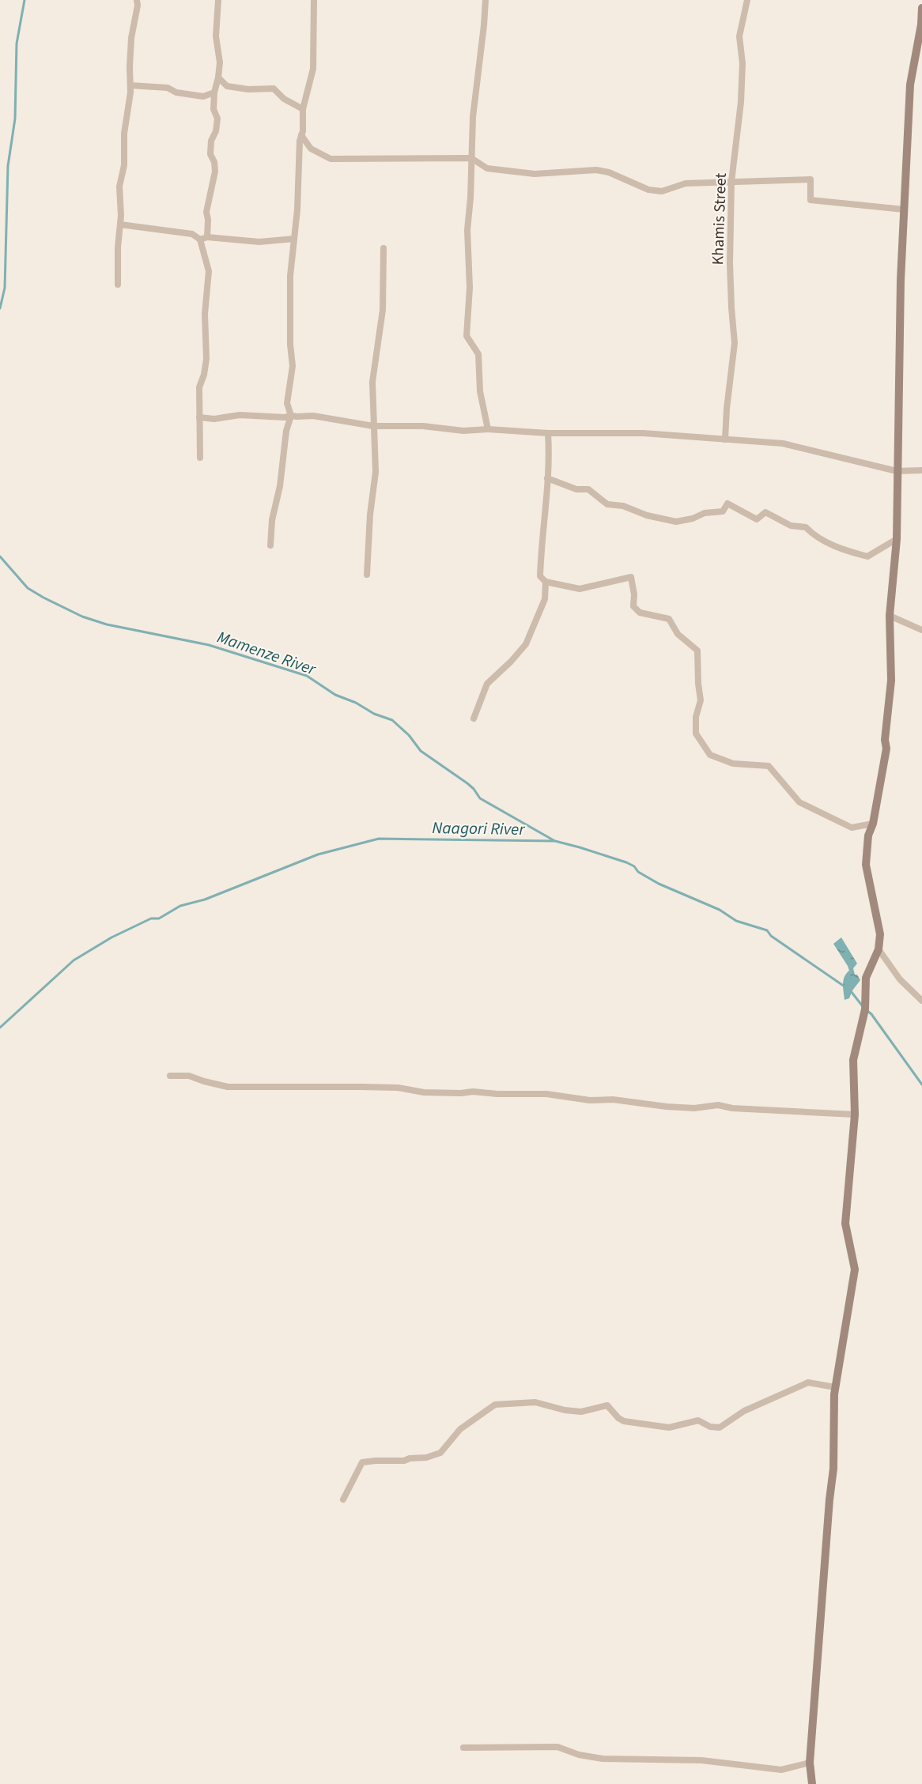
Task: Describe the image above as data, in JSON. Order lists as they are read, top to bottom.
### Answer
{
  "streets": {
    "street": ["Khamis Street"]
  },
  "water": ["Mamenze River", "Naagori River"]
}
